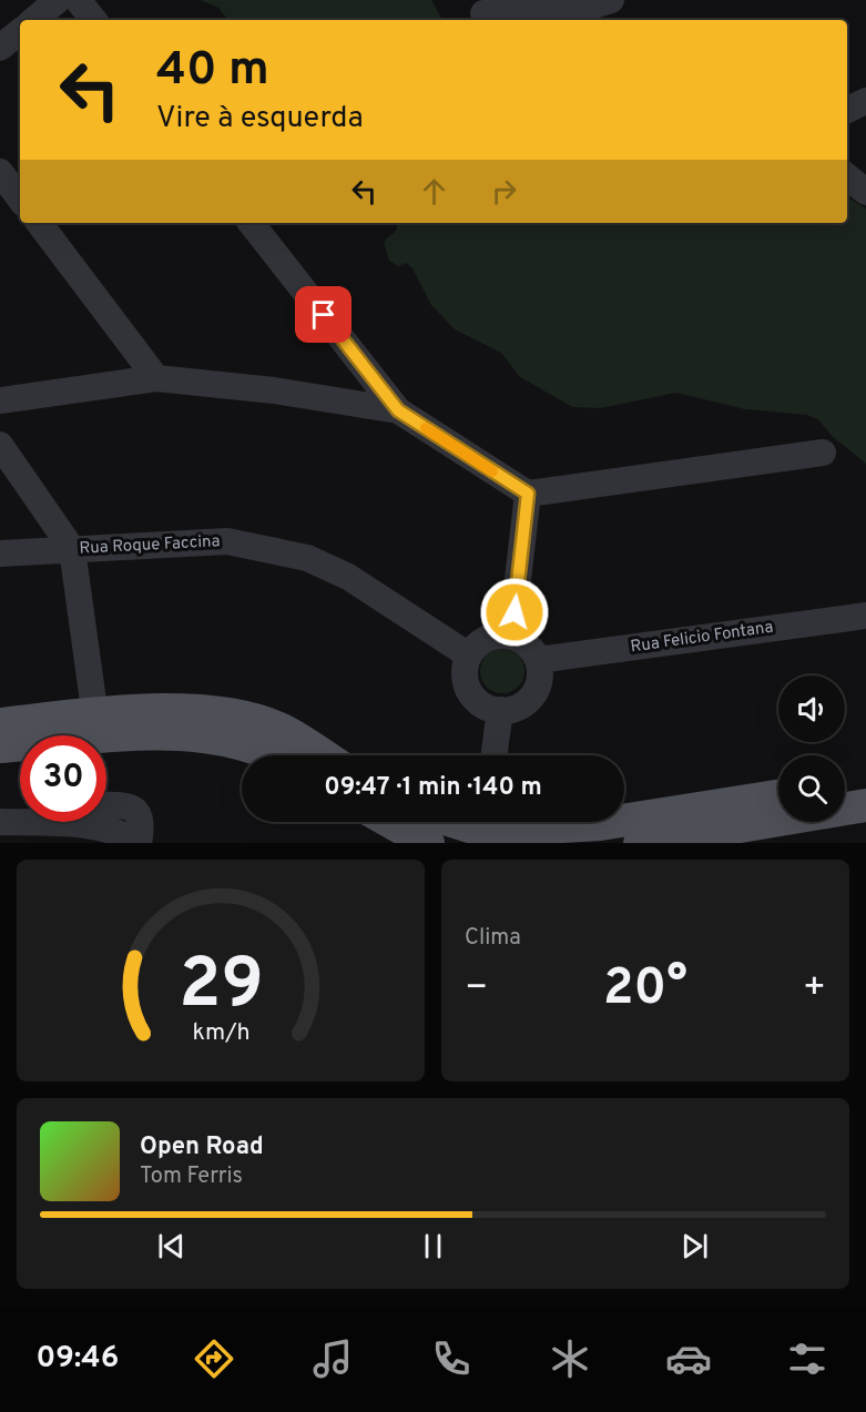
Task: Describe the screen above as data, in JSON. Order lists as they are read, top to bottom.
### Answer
{
  "streets": {
    "street": ["Rua Roque Faccina", "Rua Felicio Fontana"]
  },
  "crossings": [
    ["Rua Roque Faccina", "Rua Felicio Fontana"]
  ],
  "page": {
    "turn": ["40 m", "Vire à esquerda"],
    "limit": "30",
    "trip": "09:47 · 1 min · 140 m",
    "tile": "Clima",
    "heat": ["−", "20°", "+"],
    "song": ["Open Road", "Tom Ferris"],
    "tabs": "09:46",
    "gauge": ["29", "km/h"]
  }
}
